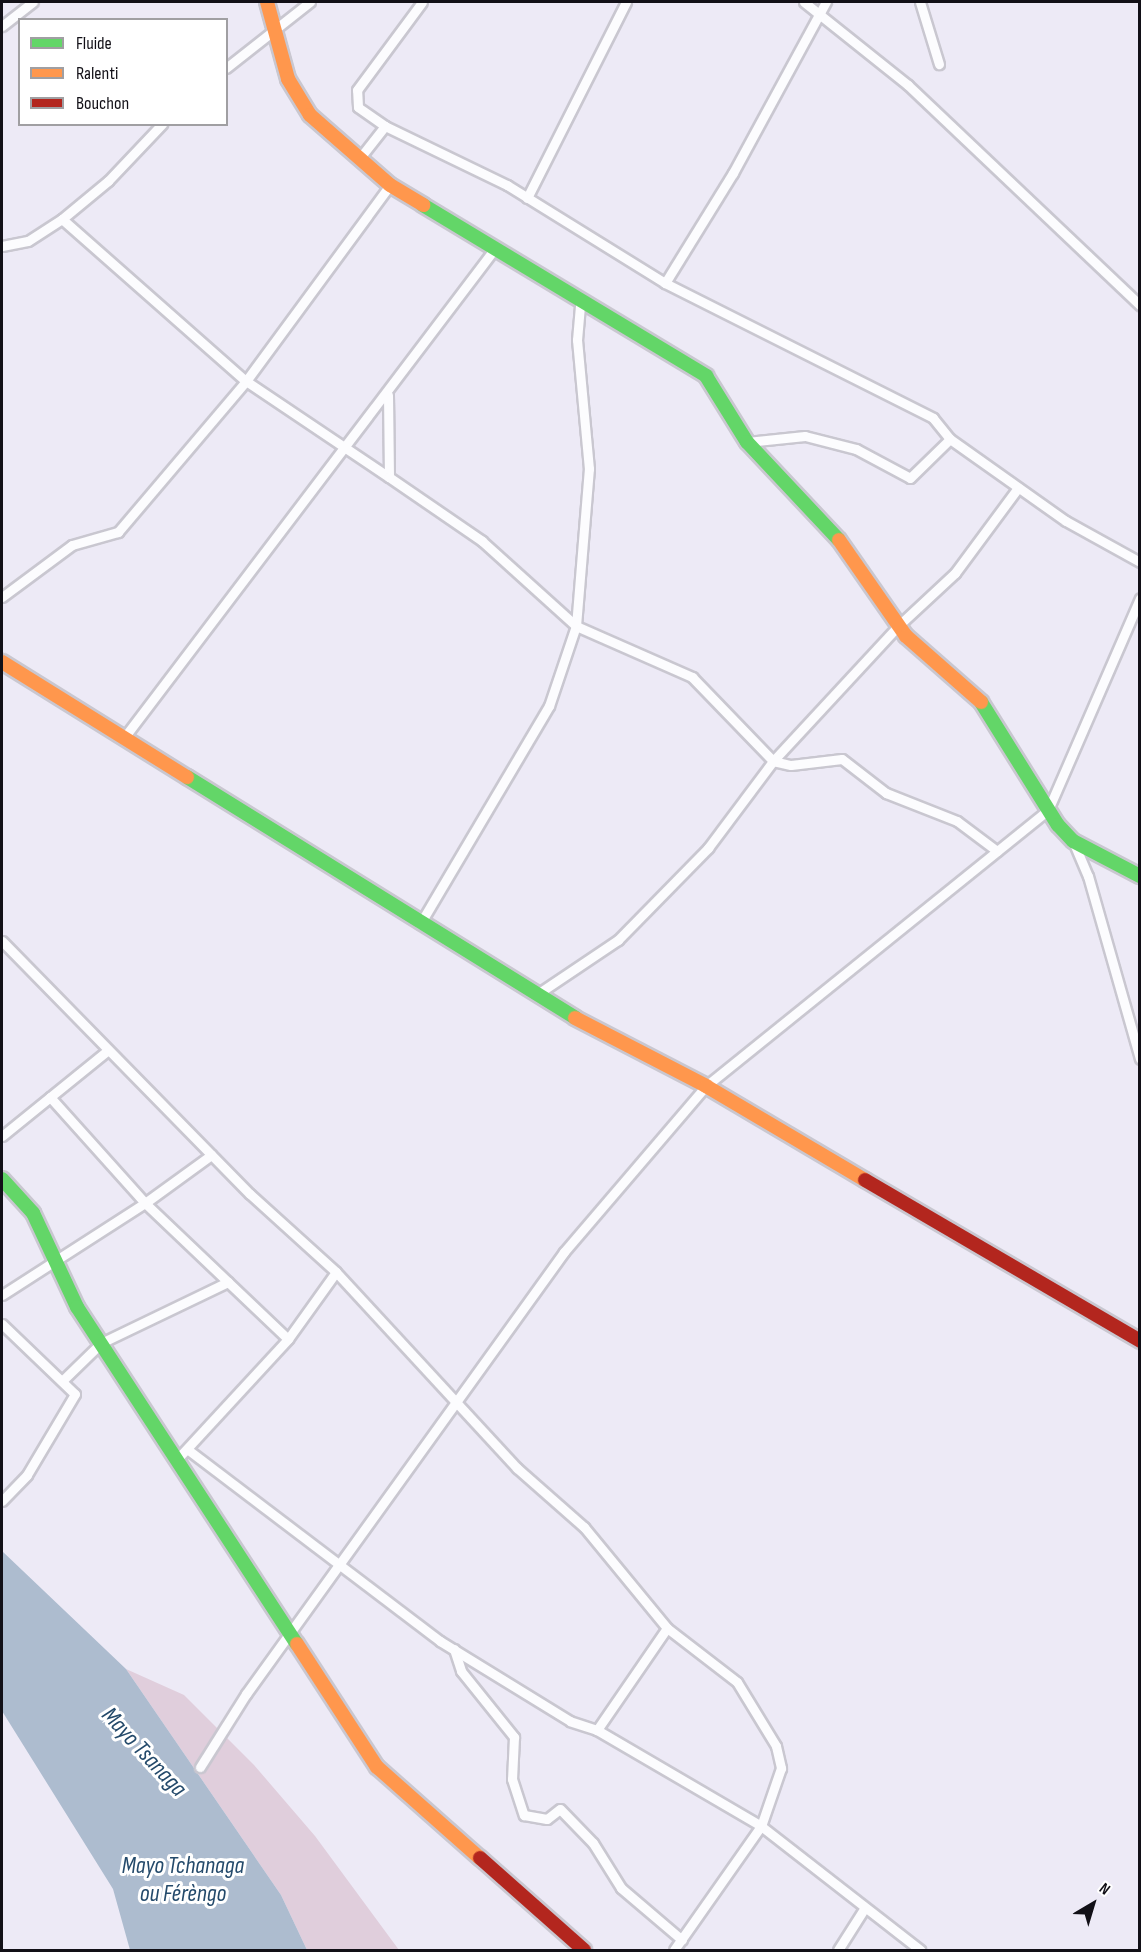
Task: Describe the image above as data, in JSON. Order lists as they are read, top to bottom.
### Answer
{
  "water": ["Mayo Tsanaga", "Mayo Tchanaga ou Férèngo"],
  "legend": ["Fluide", "Ralenti", "Bouchon"],
  "north": "top right"
}
